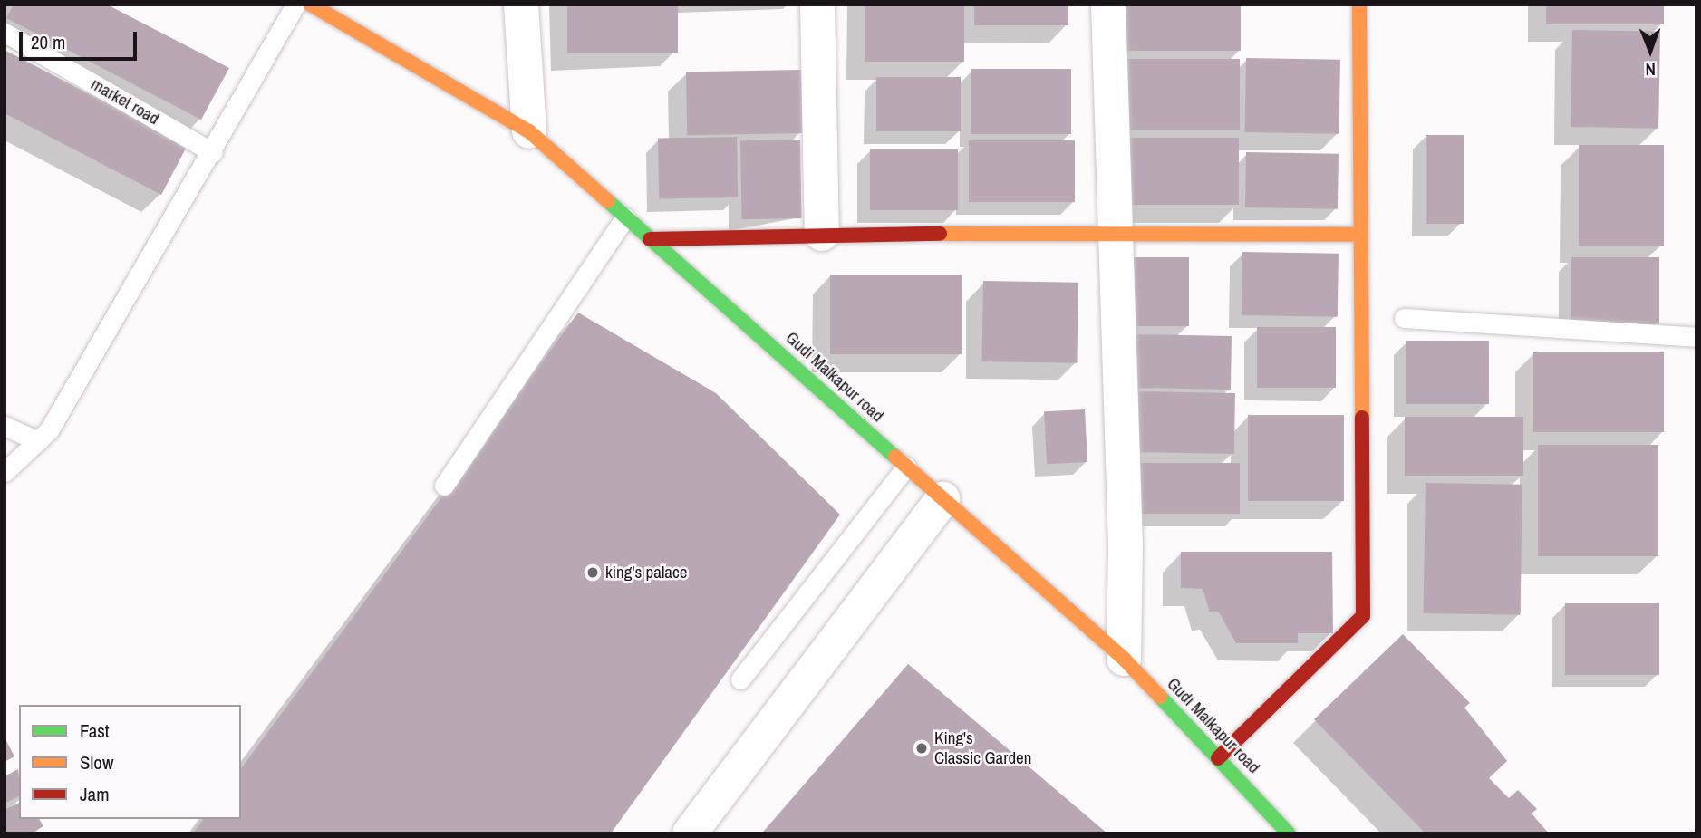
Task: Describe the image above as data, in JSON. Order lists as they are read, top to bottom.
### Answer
{
  "streets": {
    "street": ["Gudi Malkapur road"],
    "lane": ["market road"]
  },
  "places": ["king's palace", "King's Classic Garden"],
  "legend": ["Fast", "Slow", "Jam"],
  "scale_bar": "20 m",
  "north": "bottom"
}
